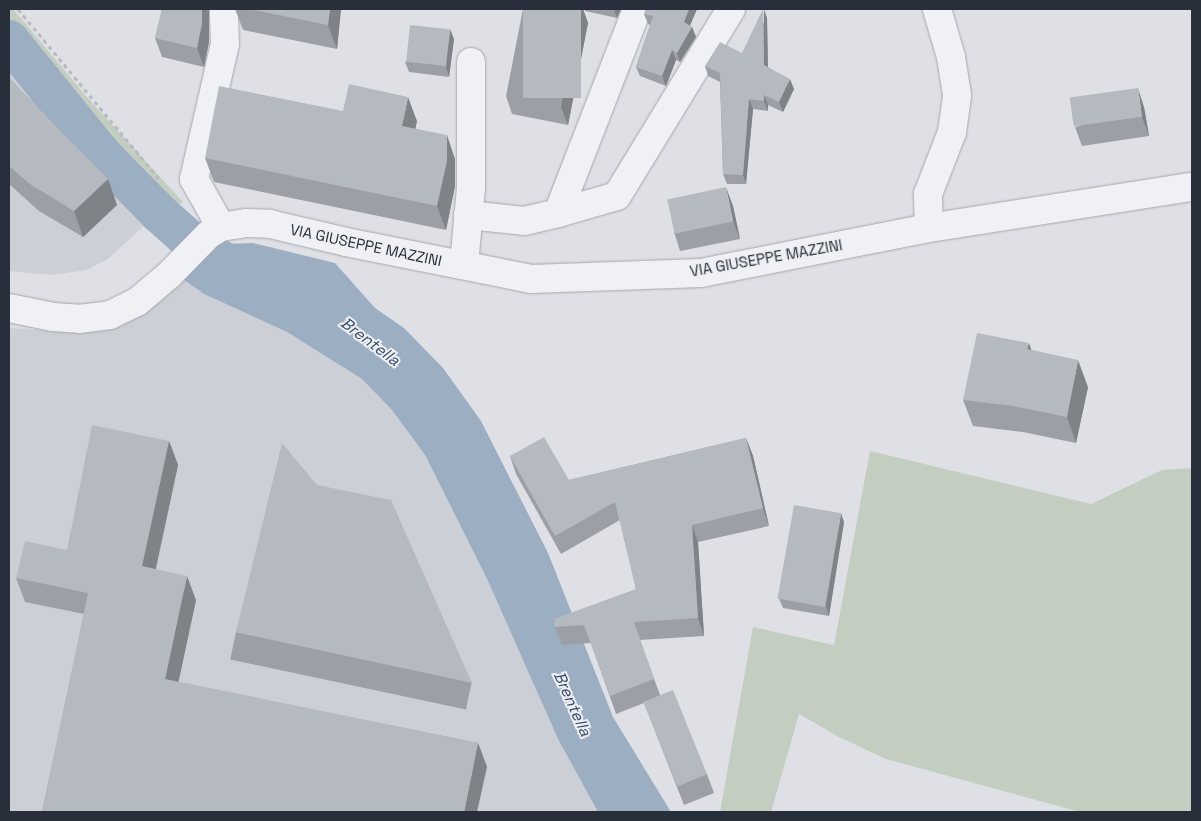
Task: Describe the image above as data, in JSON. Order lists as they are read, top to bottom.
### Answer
{
  "streets": {
    "street": ["VIA GIUSEPPE MAZZINI"]
  },
  "water": ["Brentella"]
}
